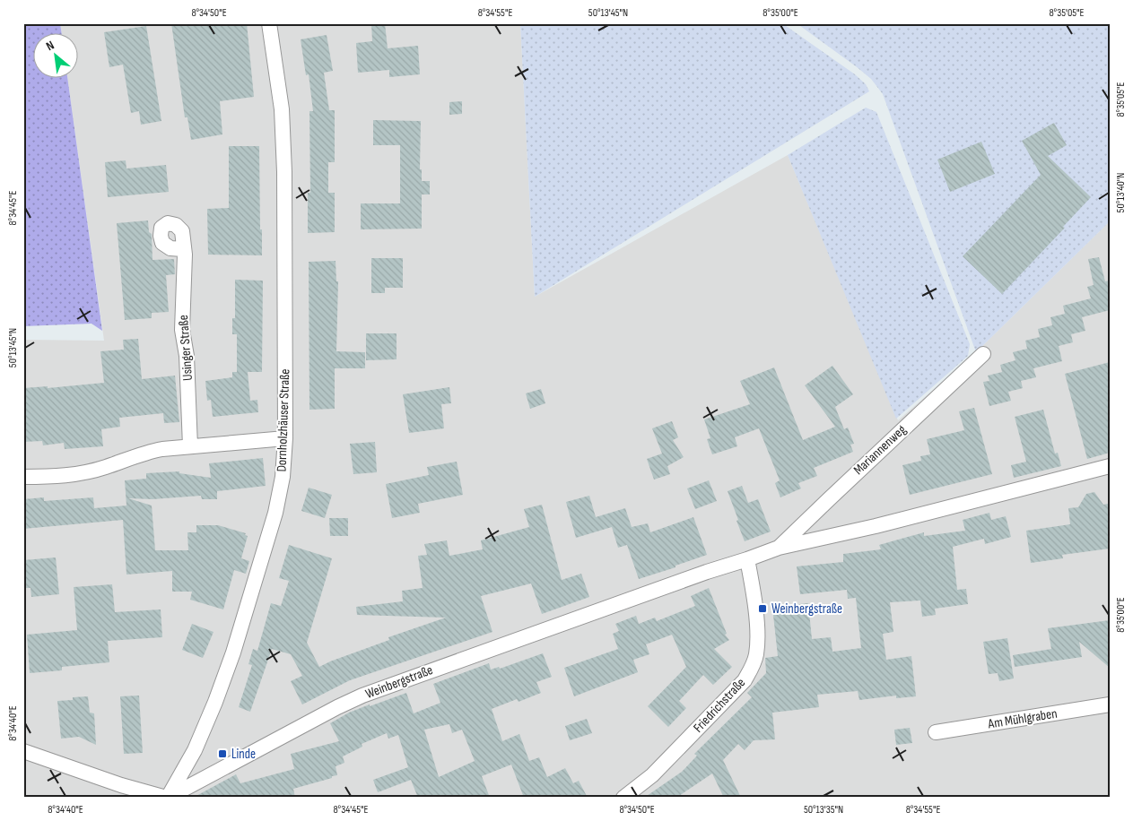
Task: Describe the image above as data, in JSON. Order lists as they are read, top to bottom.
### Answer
{
  "streets": {
    "street": [
      "Usinger Straße",
      "Dornholzhäuser Straße",
      "Mariannenweg",
      "Weinbergstraße",
      "Friedrichstraße",
      "Am Mühlgraben"
    ]
  },
  "crossings": [
    ["Dornholzhäuser Straße", "Weinbergstraße"],
    ["Mariannenweg", "Weinbergstraße"],
    ["Weinbergstraße", "Friedrichstraße"]
  ],
  "places": {
    "transit": ["Weinbergstraße", "Linde"]
  },
  "north": "top left",
  "coordinates": [
    "8°34'50\"E",
    "8°34'55\"E",
    "50°13'45\"N",
    "8°35'00\"E",
    "8°35'05\"E",
    "50°13'40\"N",
    "8°34'45\"E",
    "8°34'40\"E",
    "50°13'35\"N"
  ]
}
